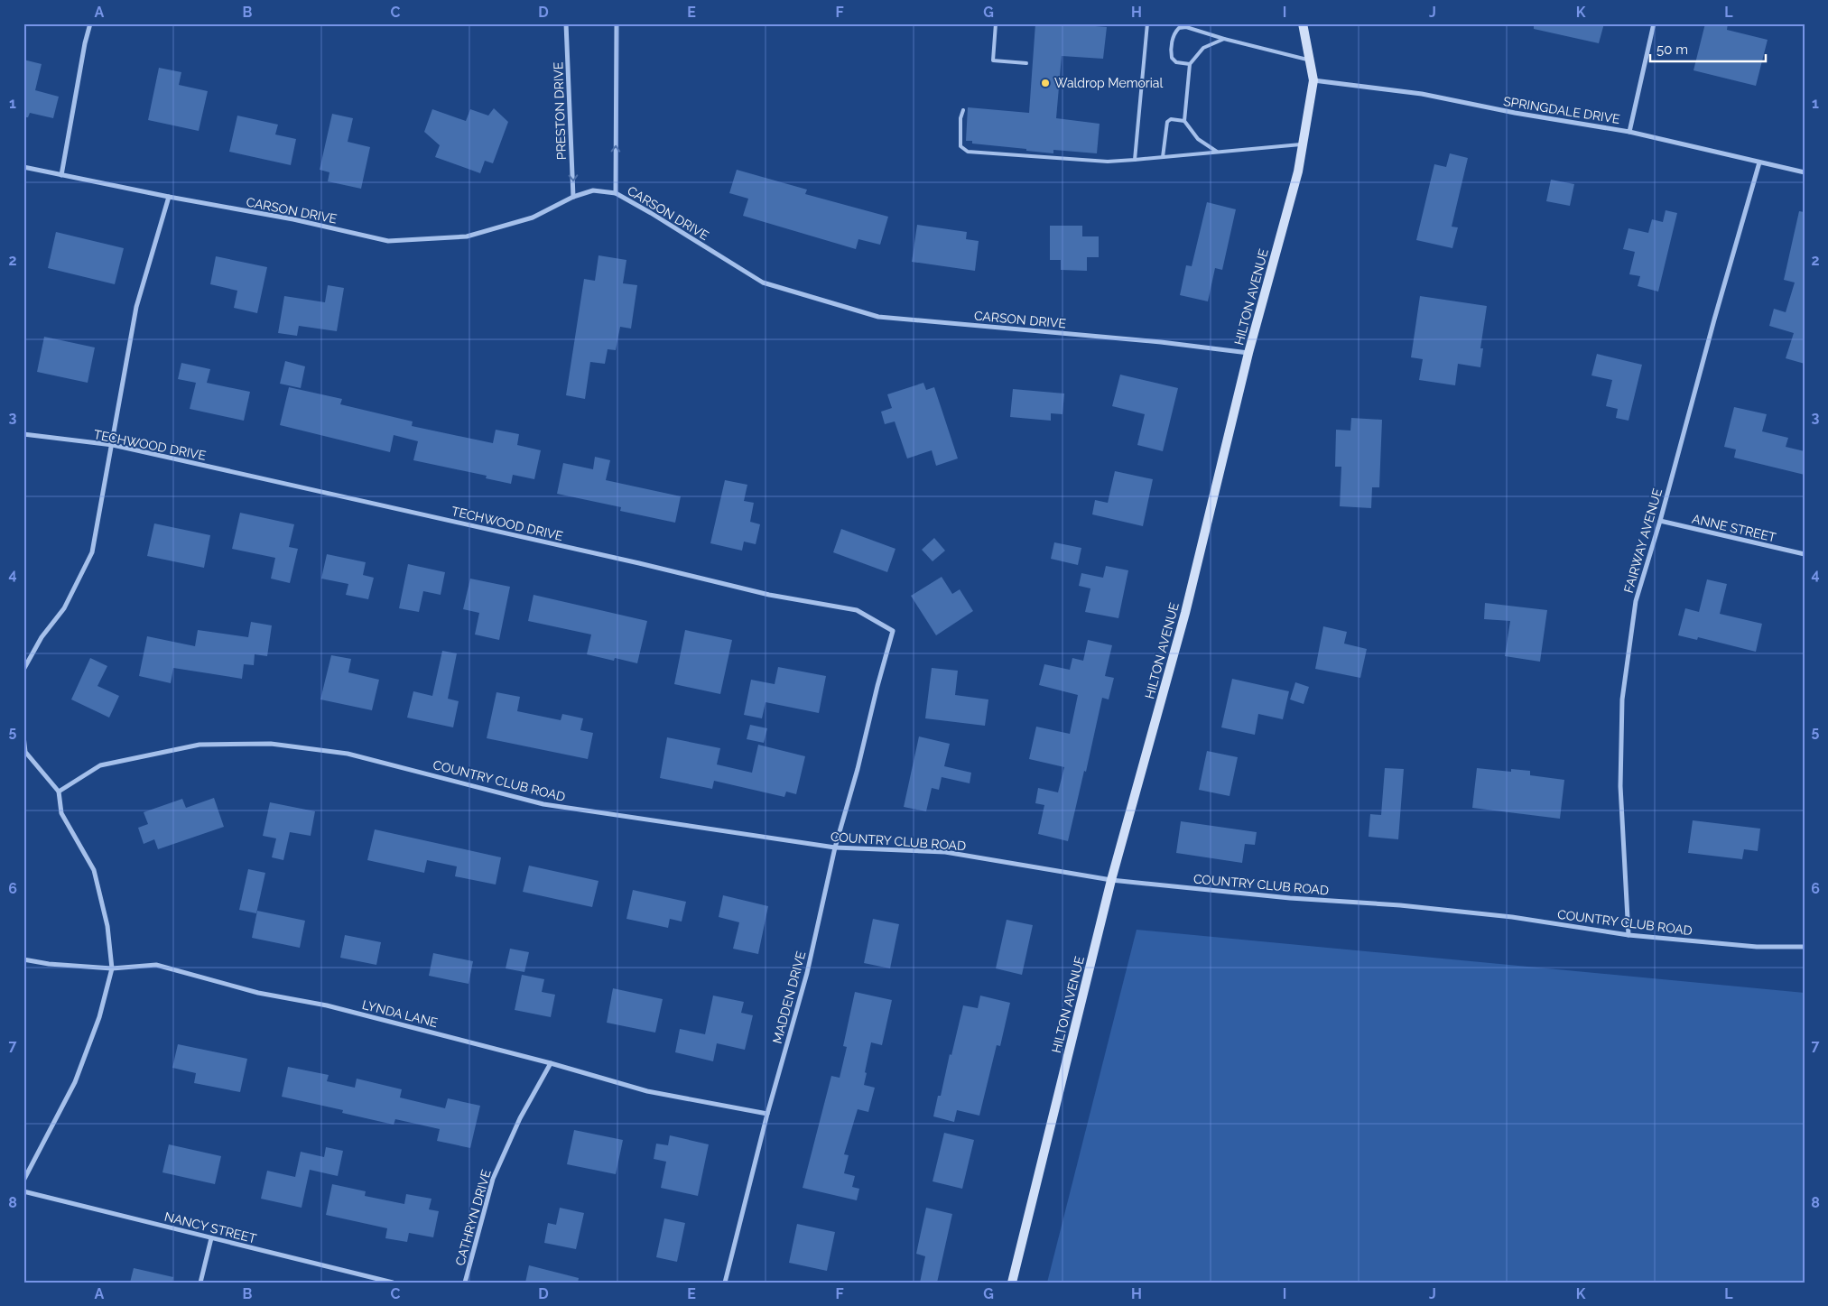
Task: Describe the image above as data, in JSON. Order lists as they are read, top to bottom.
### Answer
{
  "streets": {
    "street": [
      "SPRINGDALE DRIVE",
      "PRESTON DRIVE",
      "CARSON DRIVE",
      "HILTON AVENUE",
      "TECHWOOD DRIVE",
      "ANNE STREET",
      "FAIRWAY AVENUE",
      "COUNTRY CLUB ROAD",
      "MADDEN DRIVE",
      "LYNDA LANE",
      "CATHRYN DRIVE",
      "NANCY STREET"
    ]
  },
  "crossings": [
    ["SPRINGDALE DRIVE", "HILTON AVENUE"],
    ["SPRINGDALE DRIVE", "FAIRWAY AVENUE"],
    ["PRESTON DRIVE", "CARSON DRIVE"],
    ["CARSON DRIVE", "HILTON AVENUE"],
    ["HILTON AVENUE", "COUNTRY CLUB ROAD"],
    ["TECHWOOD DRIVE", "MADDEN DRIVE"],
    ["ANNE STREET", "FAIRWAY AVENUE"],
    ["FAIRWAY AVENUE", "COUNTRY CLUB ROAD"],
    ["COUNTRY CLUB ROAD", "MADDEN DRIVE"],
    ["MADDEN DRIVE", "LYNDA LANE"],
    ["LYNDA LANE", "CATHRYN DRIVE"]
  ],
  "one_way": ["PRESTON DRIVE"],
  "places": ["Waldrop Memorial"],
  "scale_bar": "50 m",
  "grid": {
    "columns": [
      "A",
      "B",
      "C",
      "D",
      "E",
      "F",
      "G",
      "H",
      "I",
      "J",
      "K",
      "L"
    ],
    "rows": [
      "1",
      "2",
      "3",
      "4",
      "5",
      "6",
      "7",
      "8"
    ]
  }
}
